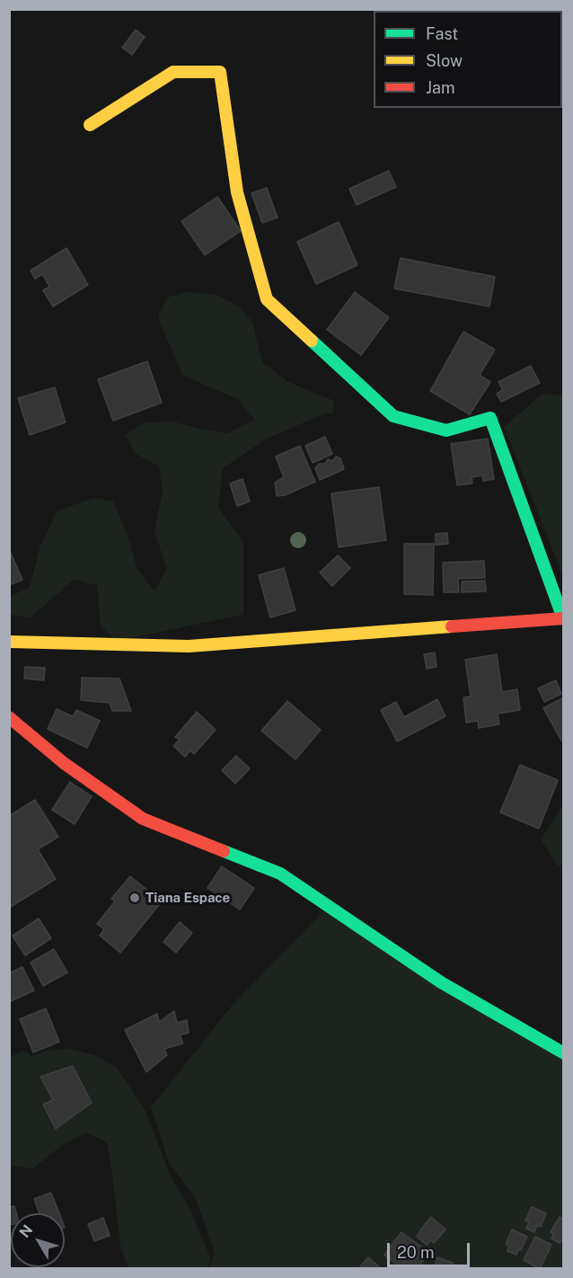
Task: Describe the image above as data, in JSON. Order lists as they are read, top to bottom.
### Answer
{
  "places": ["Tiana Espace"],
  "legend": ["Fast", "Slow", "Jam"],
  "scale_bar": "20 m",
  "north": "top left"
}
